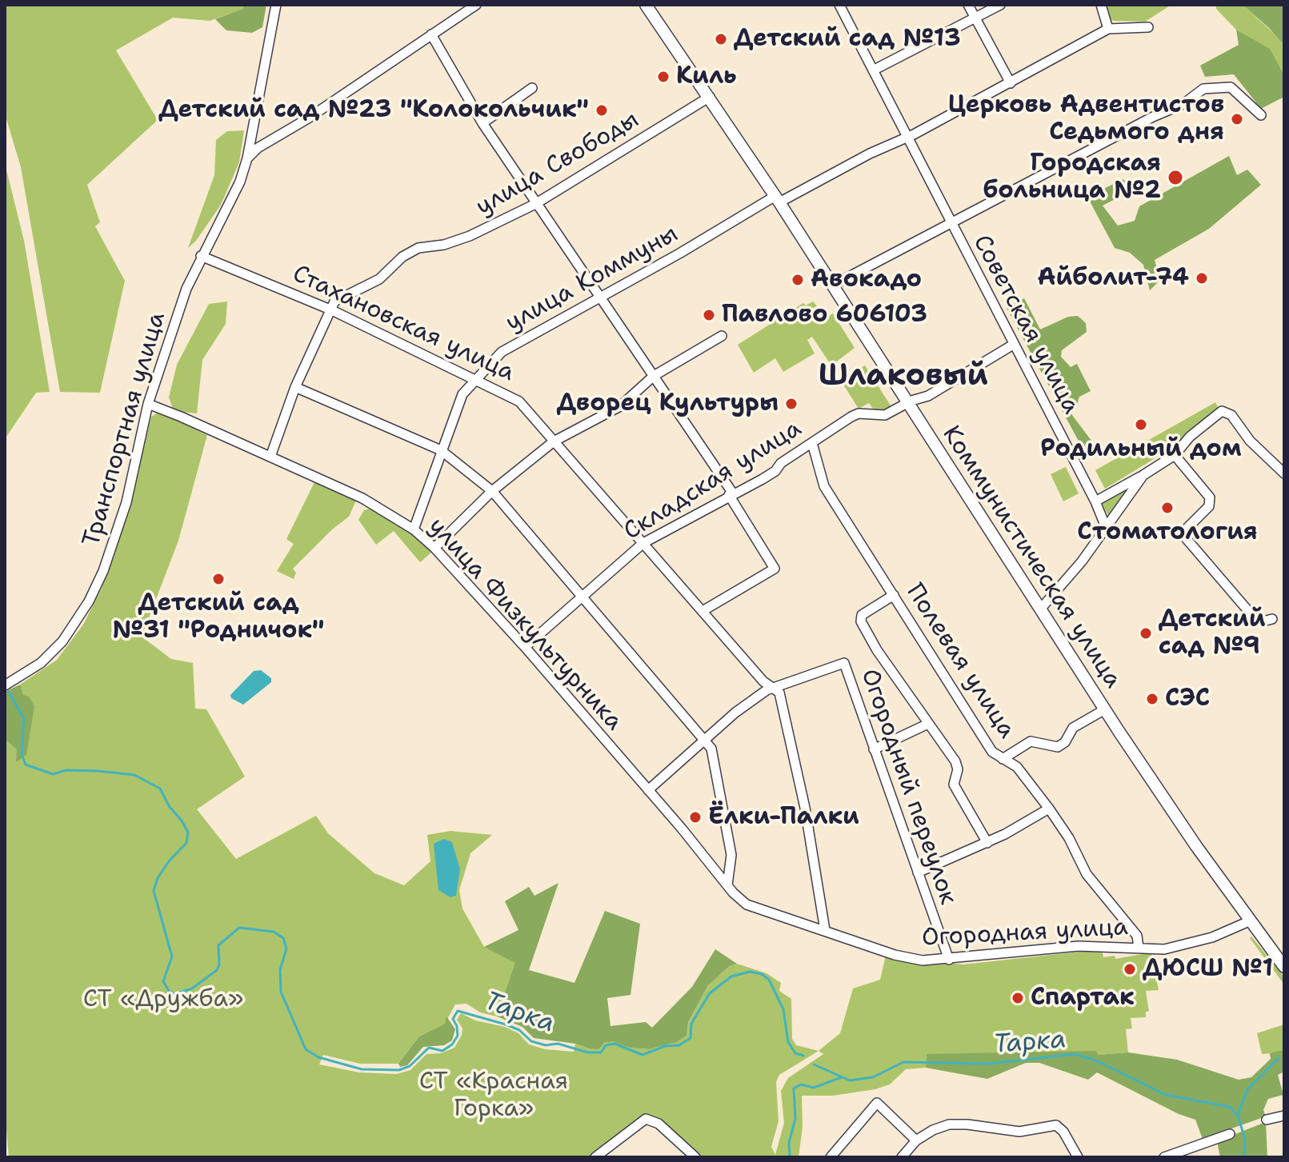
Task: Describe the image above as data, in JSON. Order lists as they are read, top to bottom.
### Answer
{
  "streets": {
    "main road": ["Коммунистическая улица"],
    "street": [
      "улица Свободы",
      "улица Коммуны",
      "Стахановская улица",
      "Советская улица",
      "Транспортная улица",
      "Складская улица",
      "улица Физкультурника",
      "Полевая улица",
      "Огородный переулок",
      "Огородная улица"
    ]
  },
  "crossings": [
    ["улица Свободы", "Стахановская улица"],
    ["улица Свободы", "Коммунистическая улица"],
    ["улица Свободы", "улица Физкультурника"],
    ["улица Коммуны", "Стахановская улица"],
    ["улица Коммуны", "Советская улица"],
    ["улица Коммуны", "Коммунистическая улица"],
    ["улица Коммуны", "улица Физкультурника"],
    ["Стахановская улица", "Транспортная улица"],
    ["Стахановская улица", "Складская улица"],
    ["Стахановская улица", "Огородный переулок"],
    ["Советская улица", "Складская улица"],
    ["Транспортная улица", "улица Физкультурника"],
    ["Складская улица", "Коммунистическая улица"],
    ["Складская улица", "улица Физкультурника"],
    ["Складская улица", "Полевая улица"],
    ["Коммунистическая улица", "Огородная улица"],
    ["улица Физкультурника", "Огородная улица"],
    ["Полевая улица", "Огородная улица"],
    ["Огородный переулок", "Огородная улица"]
  ],
  "districts": ["Шлаковый"],
  "water": ["Тарка"],
  "parks": ["СТ «Дружба»", "СТ «Красная Горка»"],
  "places": [
    "Детский сад №13",
    "Киль",
    "Детский сад №23 \"Колокольчик\"",
    "Церковь Адвентистов Седьмого дня",
    "Городская больница №2",
    "Айболит-74",
    "Авокадо",
    "Павлово 606103",
    "Дворец Культуры",
    "Родильный дом",
    "Cтоматология",
    "Детский сад №31 \"Родничок\"",
    "Детский сад №9",
    "СЭС",
    "Ёлки-Палки",
    "ДЮСШ №1",
    "Спартак"
  ]
}
